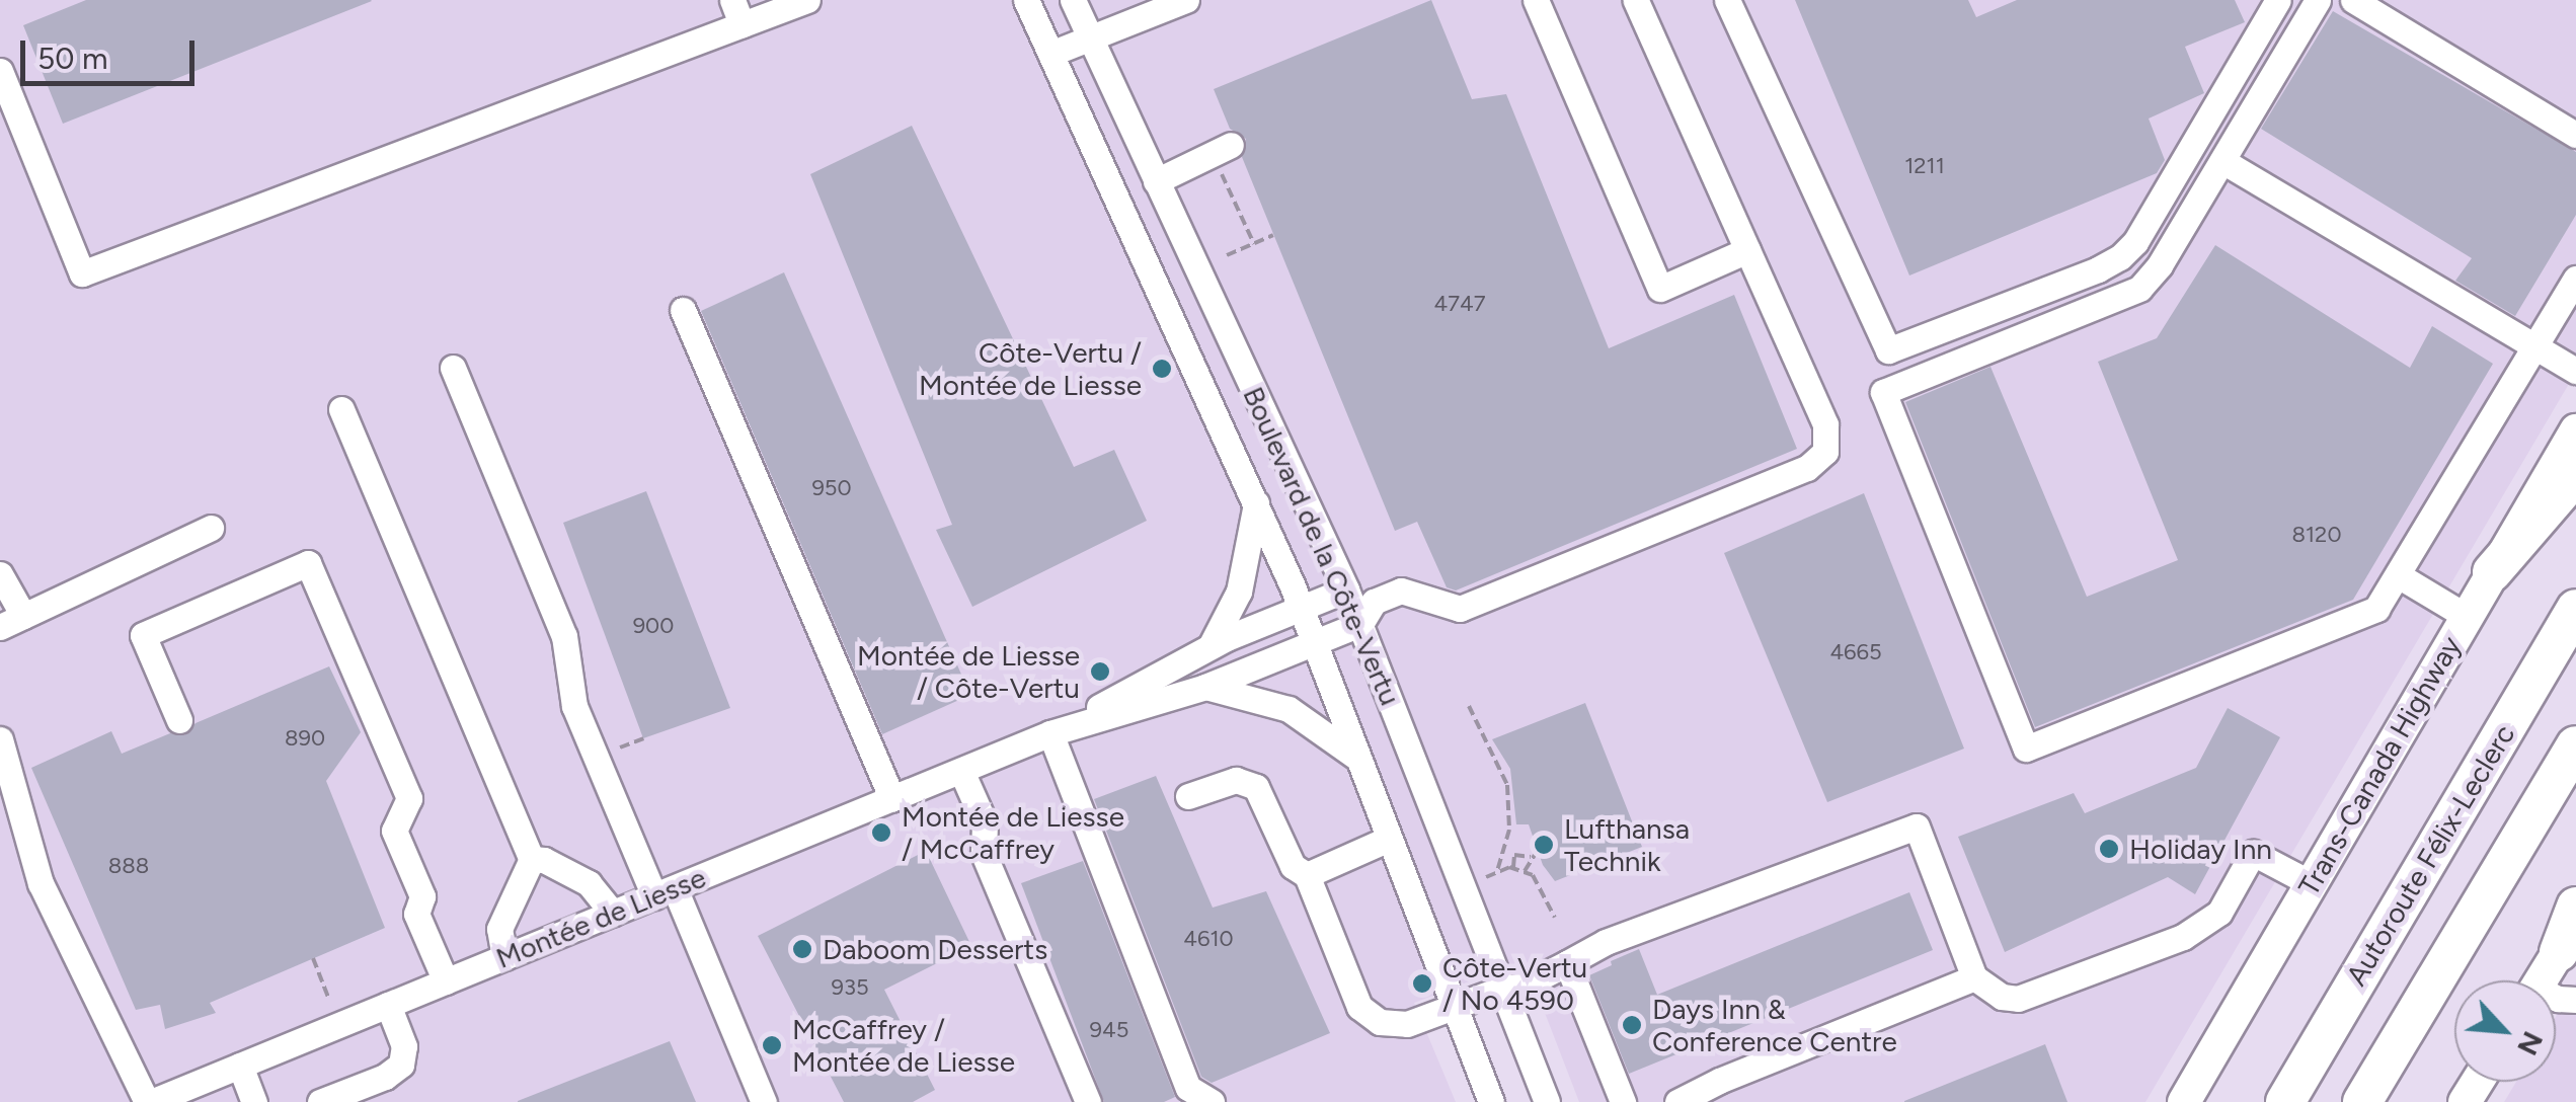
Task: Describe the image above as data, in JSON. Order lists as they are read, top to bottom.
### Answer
{
  "streets": {
    "highway": ["Autoroute Félix-Leclerc"],
    "main road": ["Trans-Canada Highway"],
    "street": ["Boulevard de la Côte-Vertu", "Montée de Liesse"]
  },
  "crossings": [
    ["Boulevard de la Côte-Vertu", "Montée de Liesse"]
  ],
  "places": [
    "Côte-Vertu / Montée de Liesse",
    "Montée de Liesse / Côte-Vertu",
    "Montée de Liesse / McCaffrey",
    "Lufthansa Technik",
    "Holiday Inn",
    "Daboom Desserts",
    "Côte-Vertu / No 4590",
    "Days Inn & Conference Centre",
    "McCaffrey / Montée de Liesse"
  ],
  "house_numbers": [
    "1211",
    "4747",
    "950",
    "8120",
    "900",
    "4665",
    "890",
    "888",
    "4610",
    "935",
    "945"
  ],
  "scale_bar": "50 m",
  "north": "bottom right"
}
